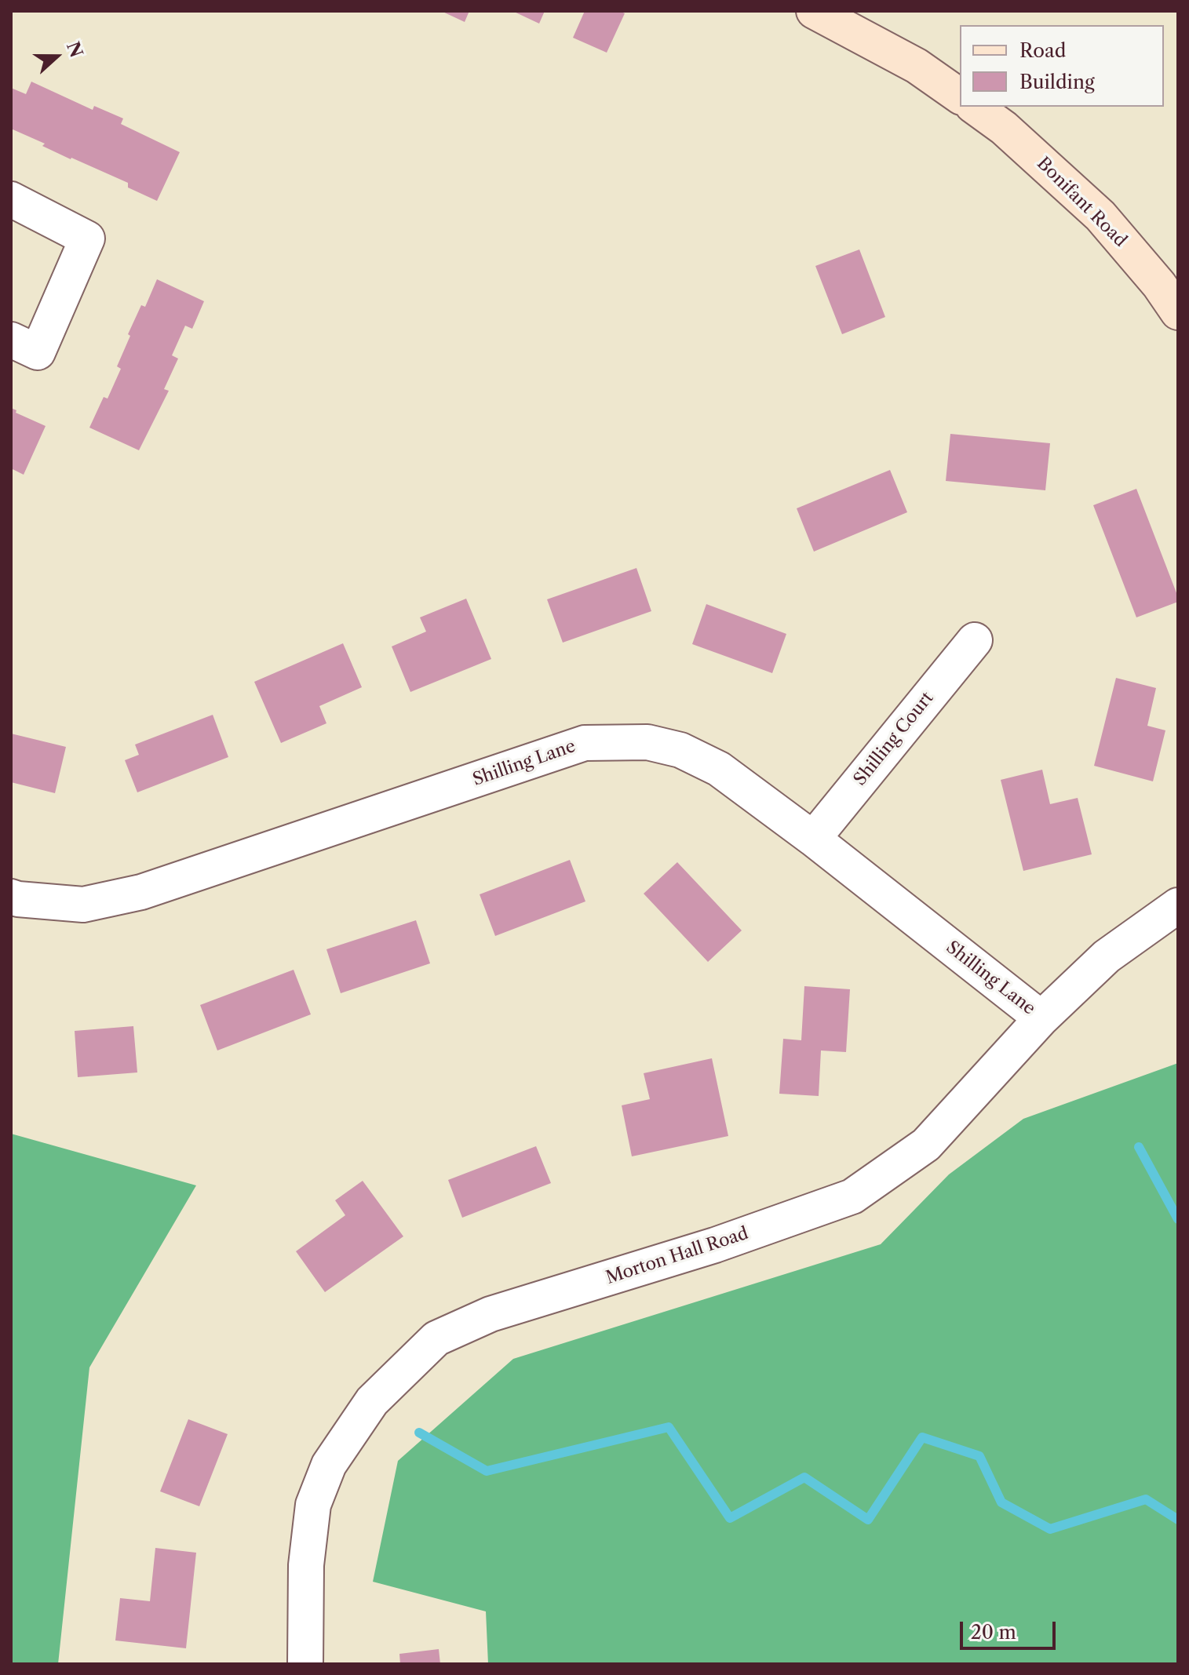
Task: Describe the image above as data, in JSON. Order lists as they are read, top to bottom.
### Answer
{
  "streets": {
    "main road": ["Bonifant Road"],
    "street": ["Shilling Court", "Shilling Lane", "Morton Hall Road"]
  },
  "crossings": [
    ["Shilling Court", "Shilling Lane"],
    ["Shilling Lane", "Morton Hall Road"]
  ],
  "legend": ["Road", "Building"],
  "scale_bar": "20 m",
  "north": "right"
}
